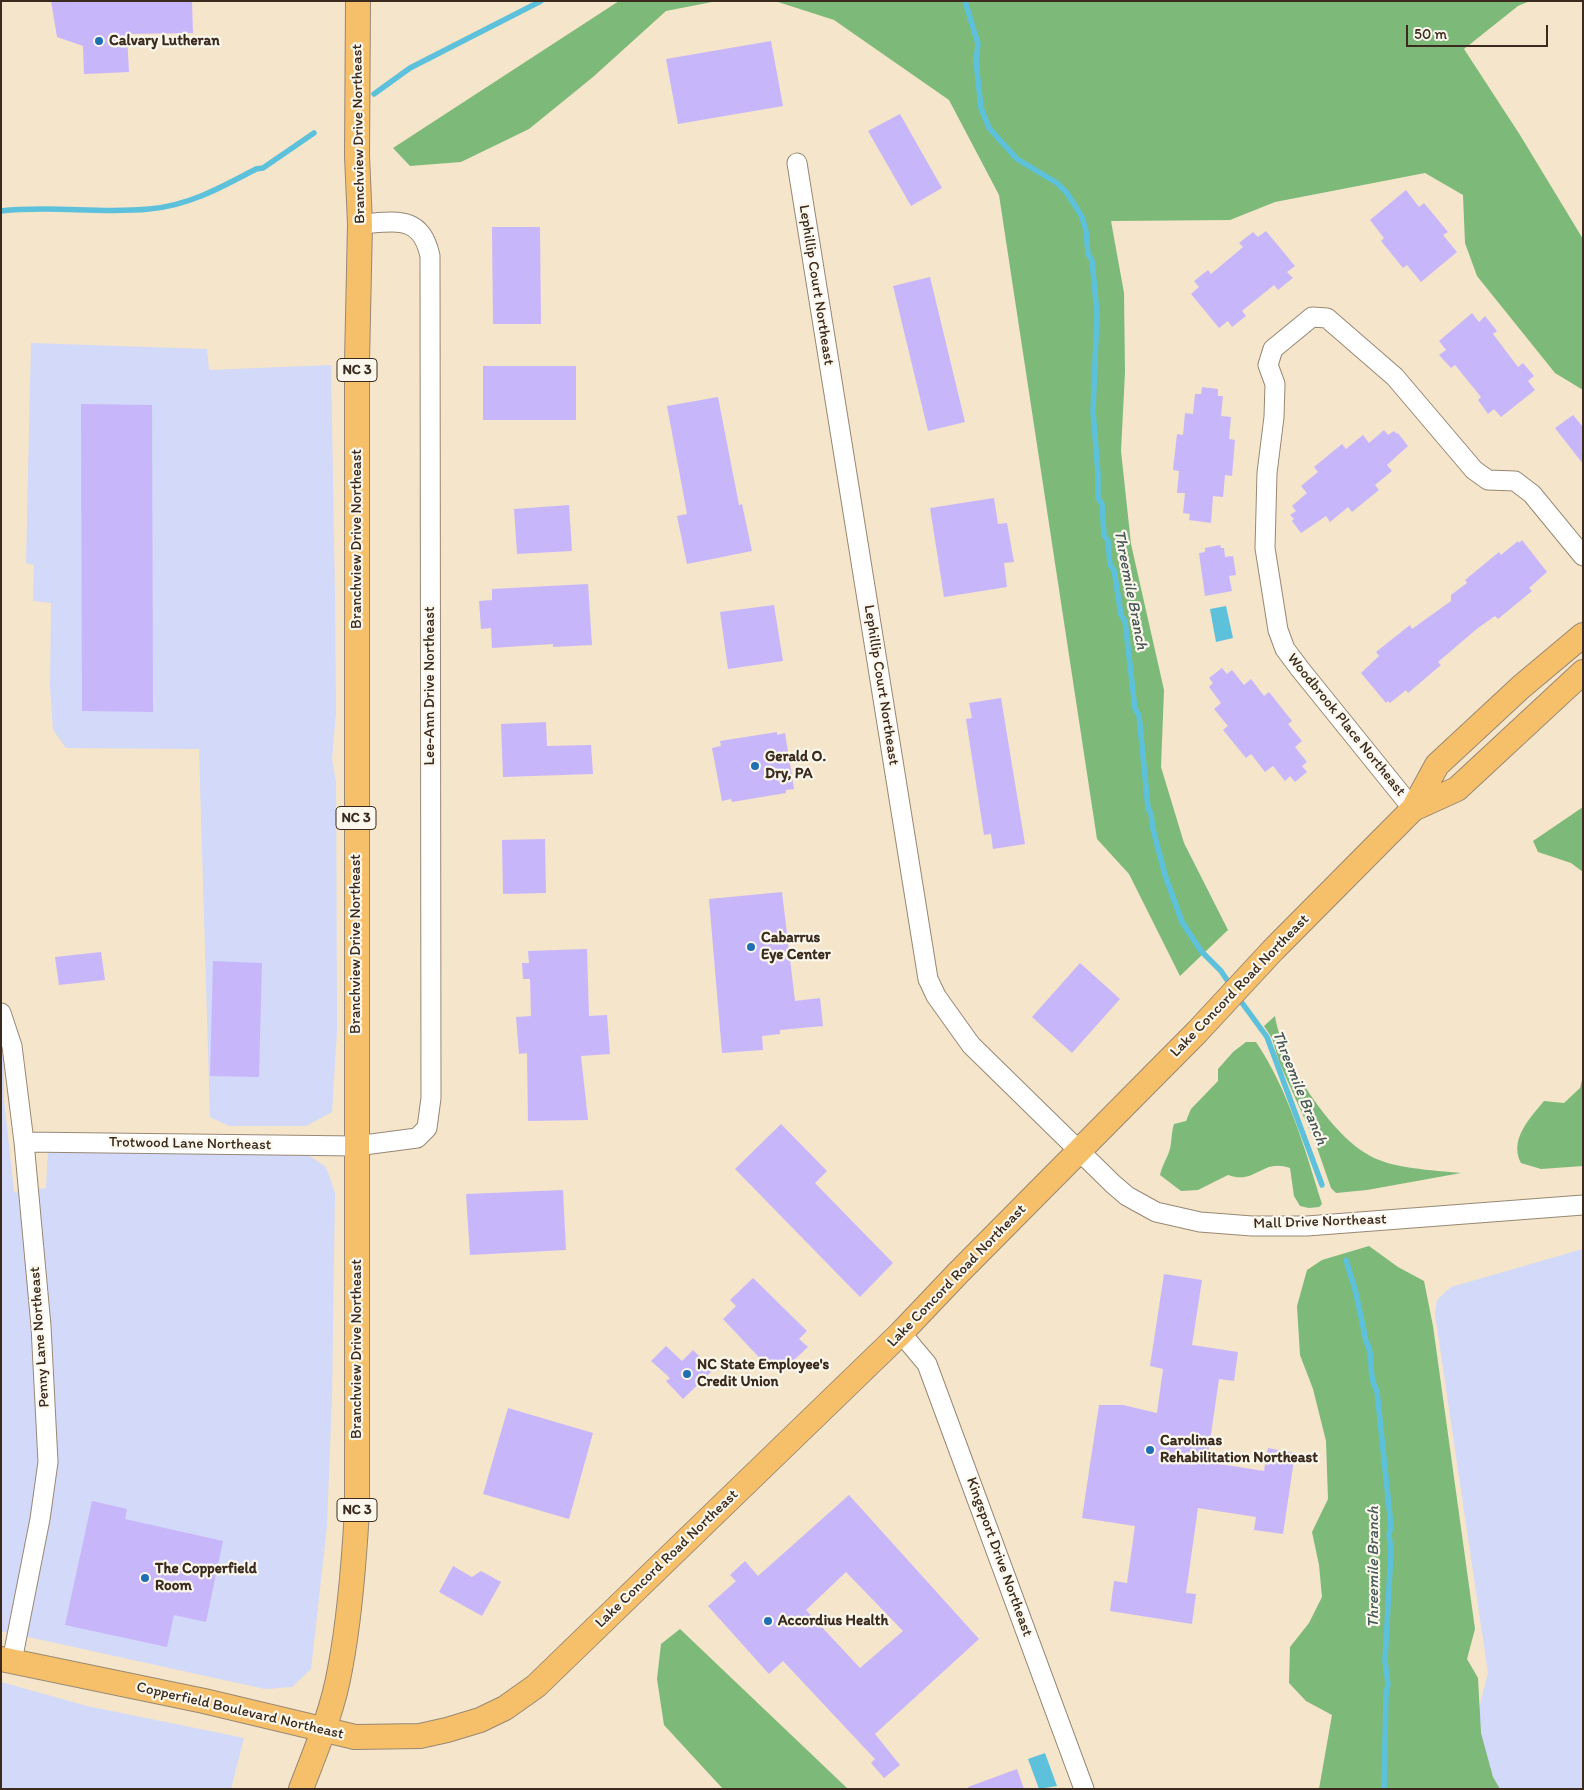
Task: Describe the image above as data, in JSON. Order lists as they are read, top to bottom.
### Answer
{
  "streets": {
    "main road": [
      "Branchview Drive Northeast",
      "NC 3",
      "Lake Concord Road Northeast",
      "Copperfield Boulevard Northeast"
    ],
    "street": [
      "Lephillip Court Northeast",
      "Lee-Ann Drive Northeast",
      "Woodbrook Place Northeast",
      "Trotwood Lane Northeast",
      "Mall Drive Northeast",
      "Penny Lane Northeast",
      "Kingsport Drive Northeast"
    ]
  },
  "crossings": [
    ["Branchview Drive Northeast", "Lee-Ann Drive Northeast"],
    ["Branchview Drive Northeast", "Trotwood Lane Northeast"],
    ["Branchview Drive Northeast", "Copperfield Boulevard Northeast"],
    ["Lephillip Court Northeast", "Lake Concord Road Northeast"],
    ["Lephillip Court Northeast", "Mall Drive Northeast"],
    ["Lee-Ann Drive Northeast", "Trotwood Lane Northeast"],
    ["Woodbrook Place Northeast", "Lake Concord Road Northeast"],
    ["Lake Concord Road Northeast", "Mall Drive Northeast"],
    ["Lake Concord Road Northeast", "Kingsport Drive Northeast"],
    ["Lake Concord Road Northeast", "Copperfield Boulevard Northeast"],
    ["Trotwood Lane Northeast", "Penny Lane Northeast"],
    ["Penny Lane Northeast", "Copperfield Boulevard Northeast"]
  ],
  "water": ["Threemile Branch"],
  "places": [
    "Calvary Lutheran",
    "Gerald O. Dry, PA",
    "Cabarrus Eye Center",
    "NC State Employee's Credit Union",
    "Carolinas Rehabilitation Northeast",
    "The Copperfield Room",
    "Accordius Health"
  ],
  "scale_bar": "50 m"
}
